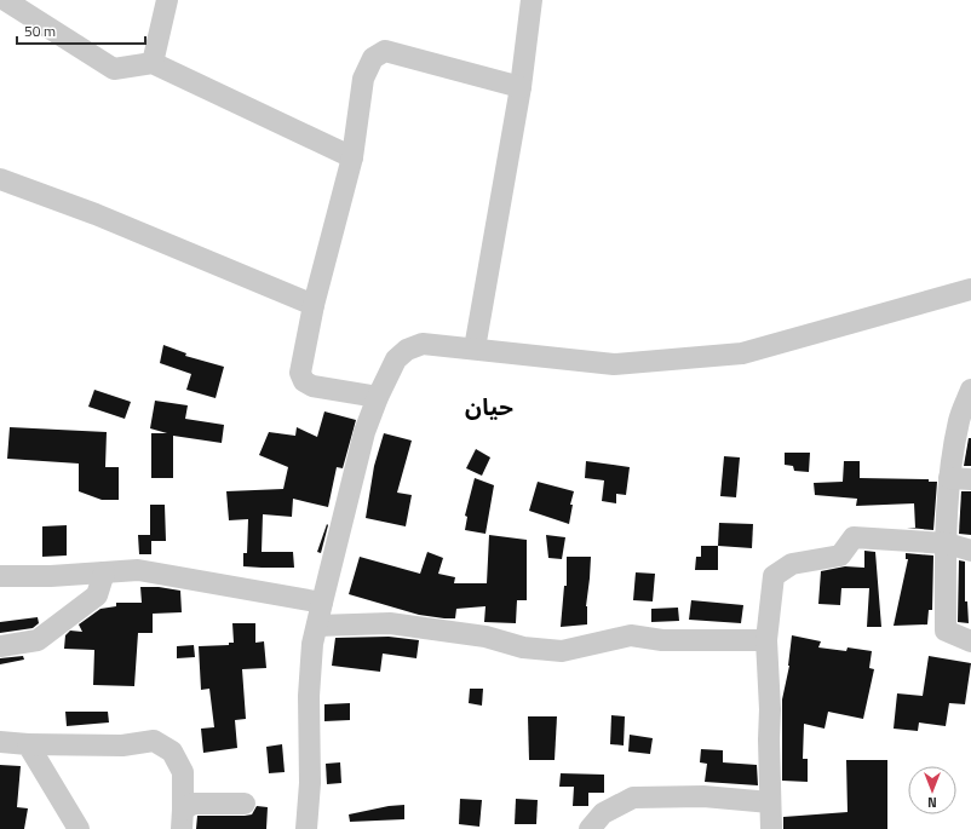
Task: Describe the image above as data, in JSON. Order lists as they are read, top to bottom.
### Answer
{
  "districts": ["حيان"],
  "scale_bar": "50 m",
  "north": "bottom"
}
